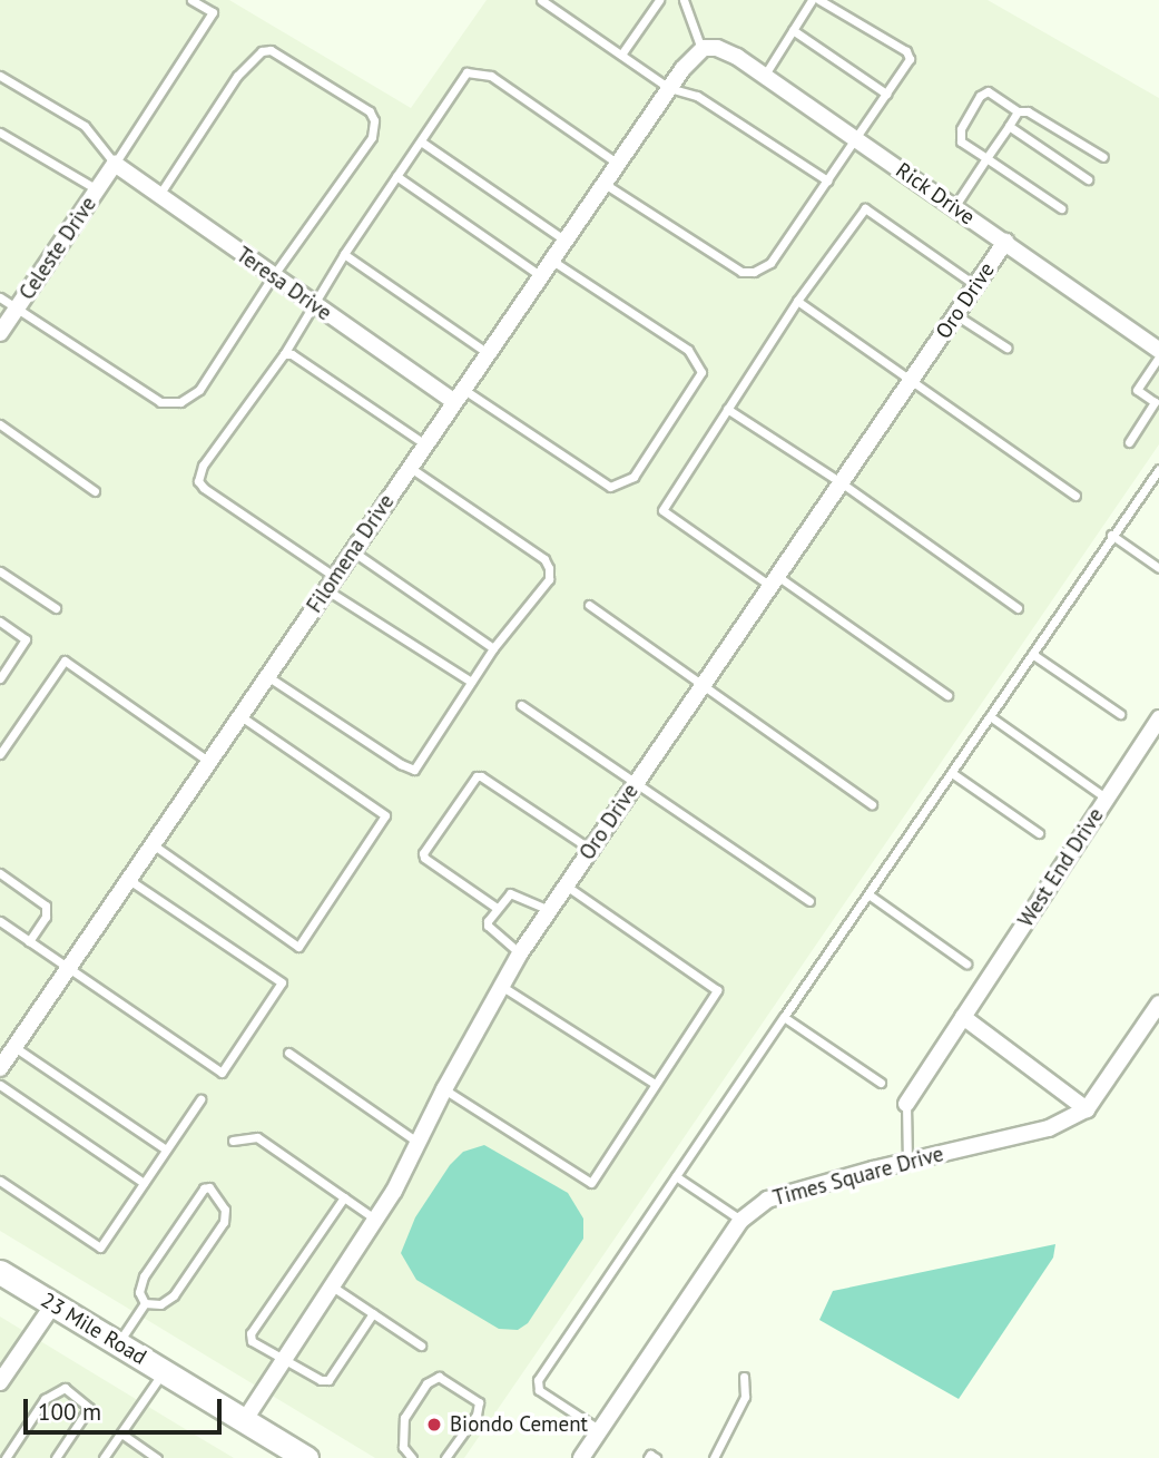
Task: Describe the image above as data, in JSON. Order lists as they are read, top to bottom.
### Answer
{
  "streets": {
    "main road": ["23 Mile Road"],
    "street": [
      "Rick Drive",
      "Celeste Drive",
      "Teresa Drive",
      "Oro Drive",
      "Filomena Drive",
      "West End Drive",
      "Times Square Drive"
    ]
  },
  "crossings": [
    ["Rick Drive", "Oro Drive"],
    ["Rick Drive", "Filomena Drive"],
    ["Celeste Drive", "Teresa Drive"],
    ["Teresa Drive", "Filomena Drive"],
    ["Oro Drive", "23 Mile Road"]
  ],
  "places": ["Biondo Cement"],
  "scale_bar": "100 m"
}
